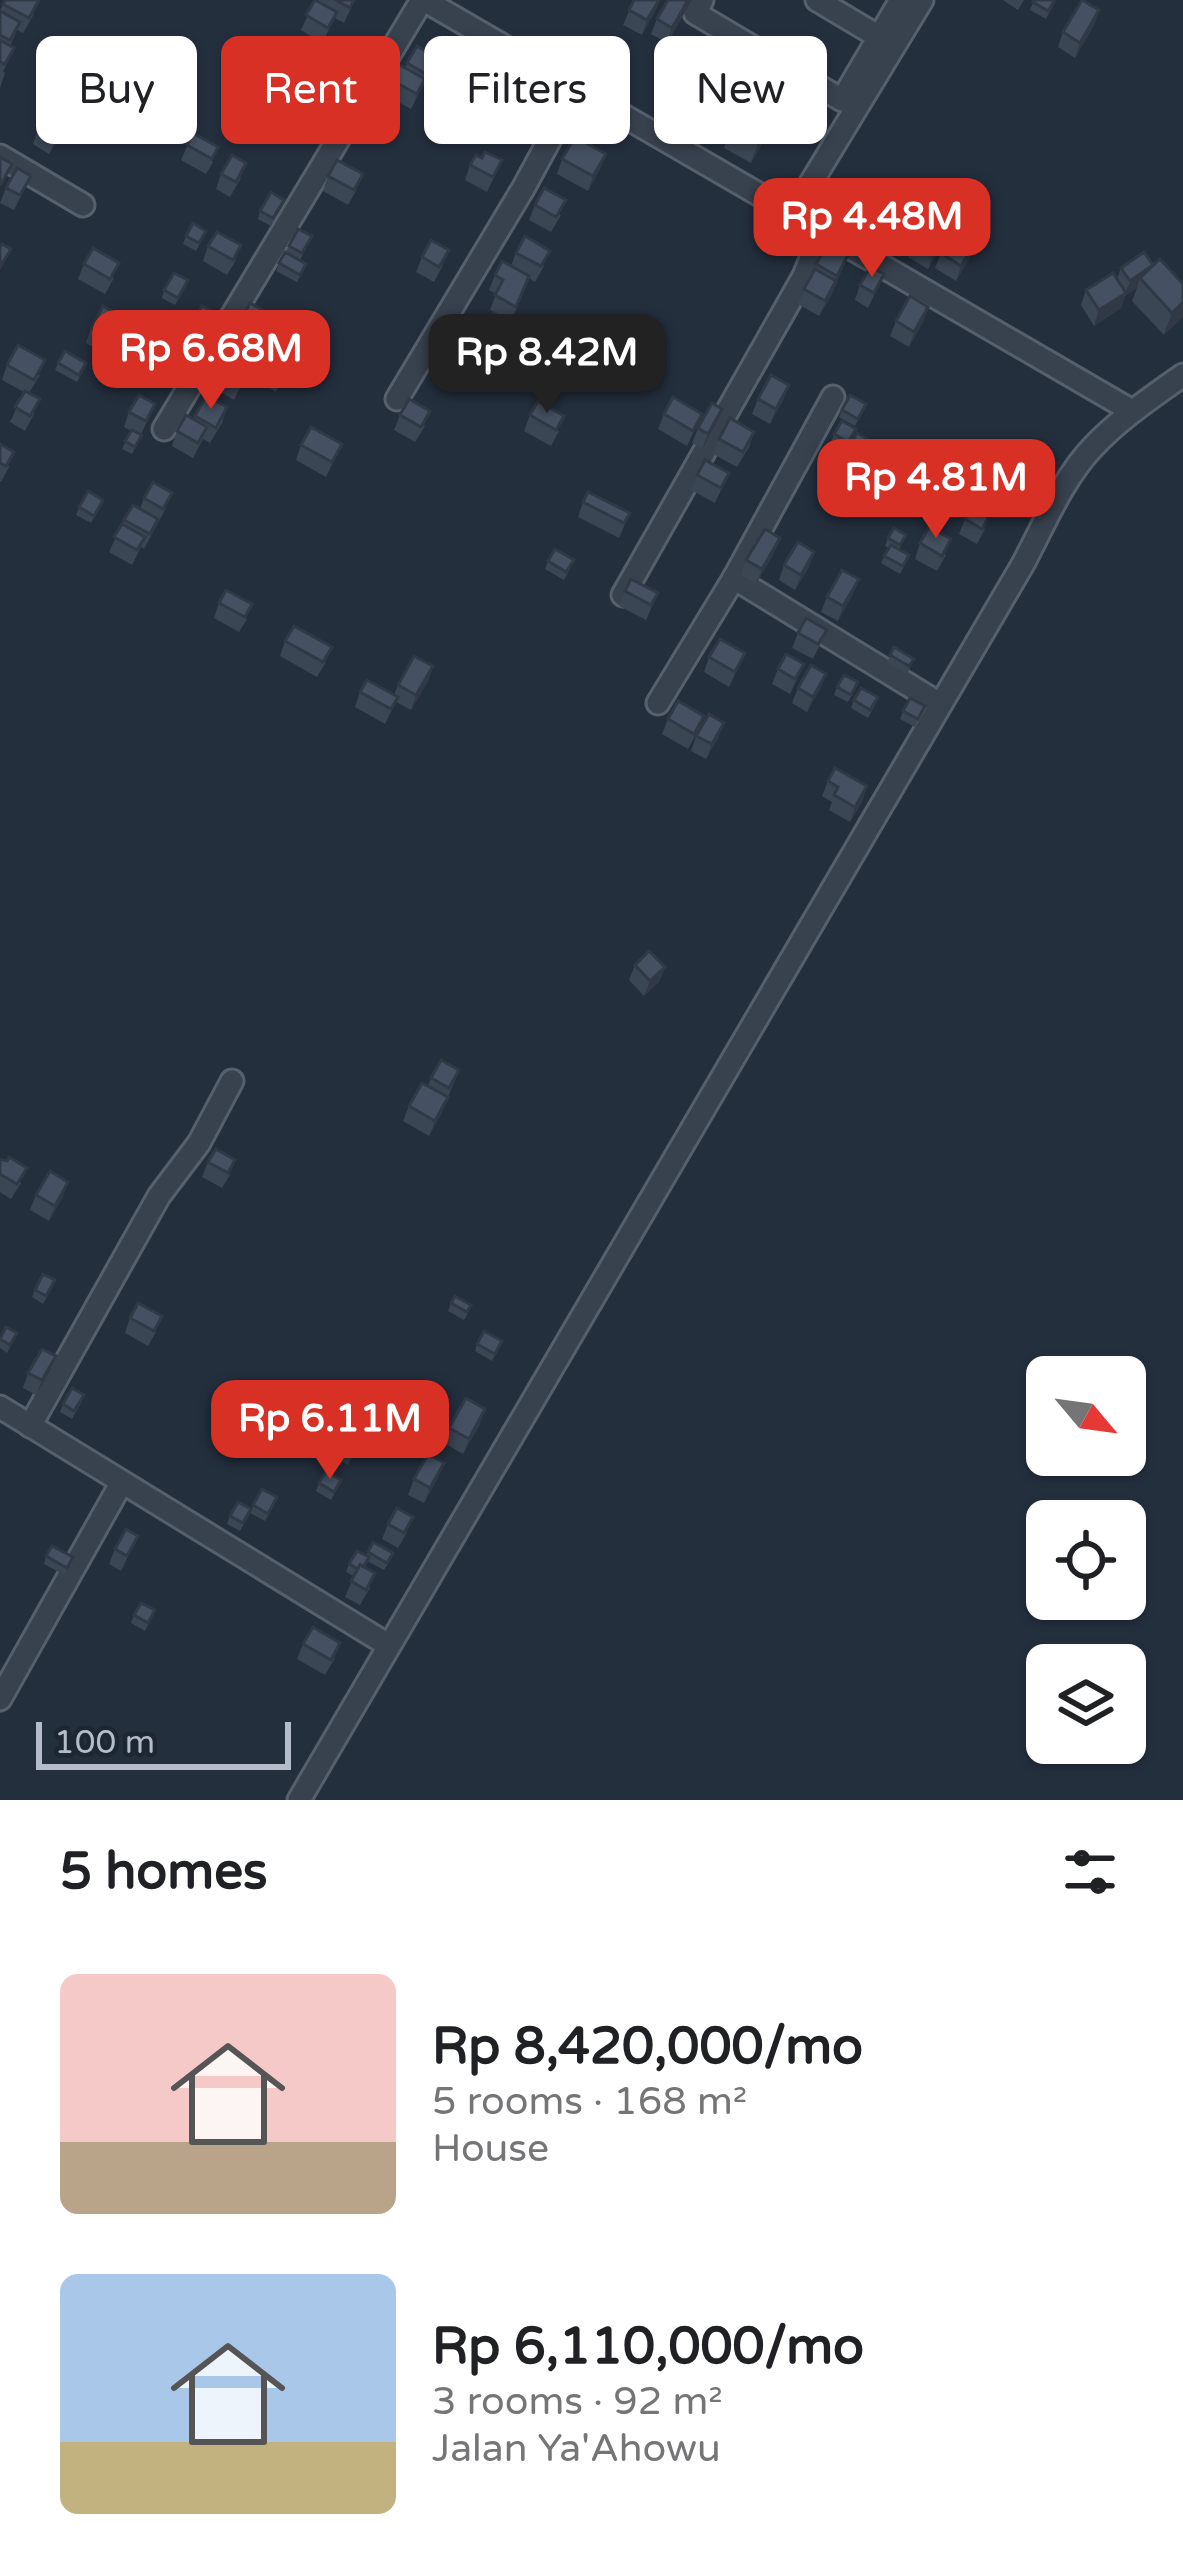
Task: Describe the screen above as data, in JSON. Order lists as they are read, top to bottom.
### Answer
{
  "scale_bar": "100 m",
  "north": "bottom right",
  "page": {
    "chip": [
      "Buy",
      "Rent",
      "Filters",
      "New"
    ],
    "price": [
      "Rp 4.48M",
      "Rp 6.68M",
      "Rp 8.42M",
      "Rp 4.81M",
      "Rp 6.11M"
    ],
    "scale": "100 m",
    "heading": "5 homes",
    "list": [
      {
        "name": "Rp 8,420,000/mo",
        "note": "5 rooms · 168 m² · House"
      },
      {
        "name": "Rp 6,110,000/mo",
        "note": "3 rooms · 92 m² · Jalan Ya'Ahowu"
      }
    ]
  }
}
